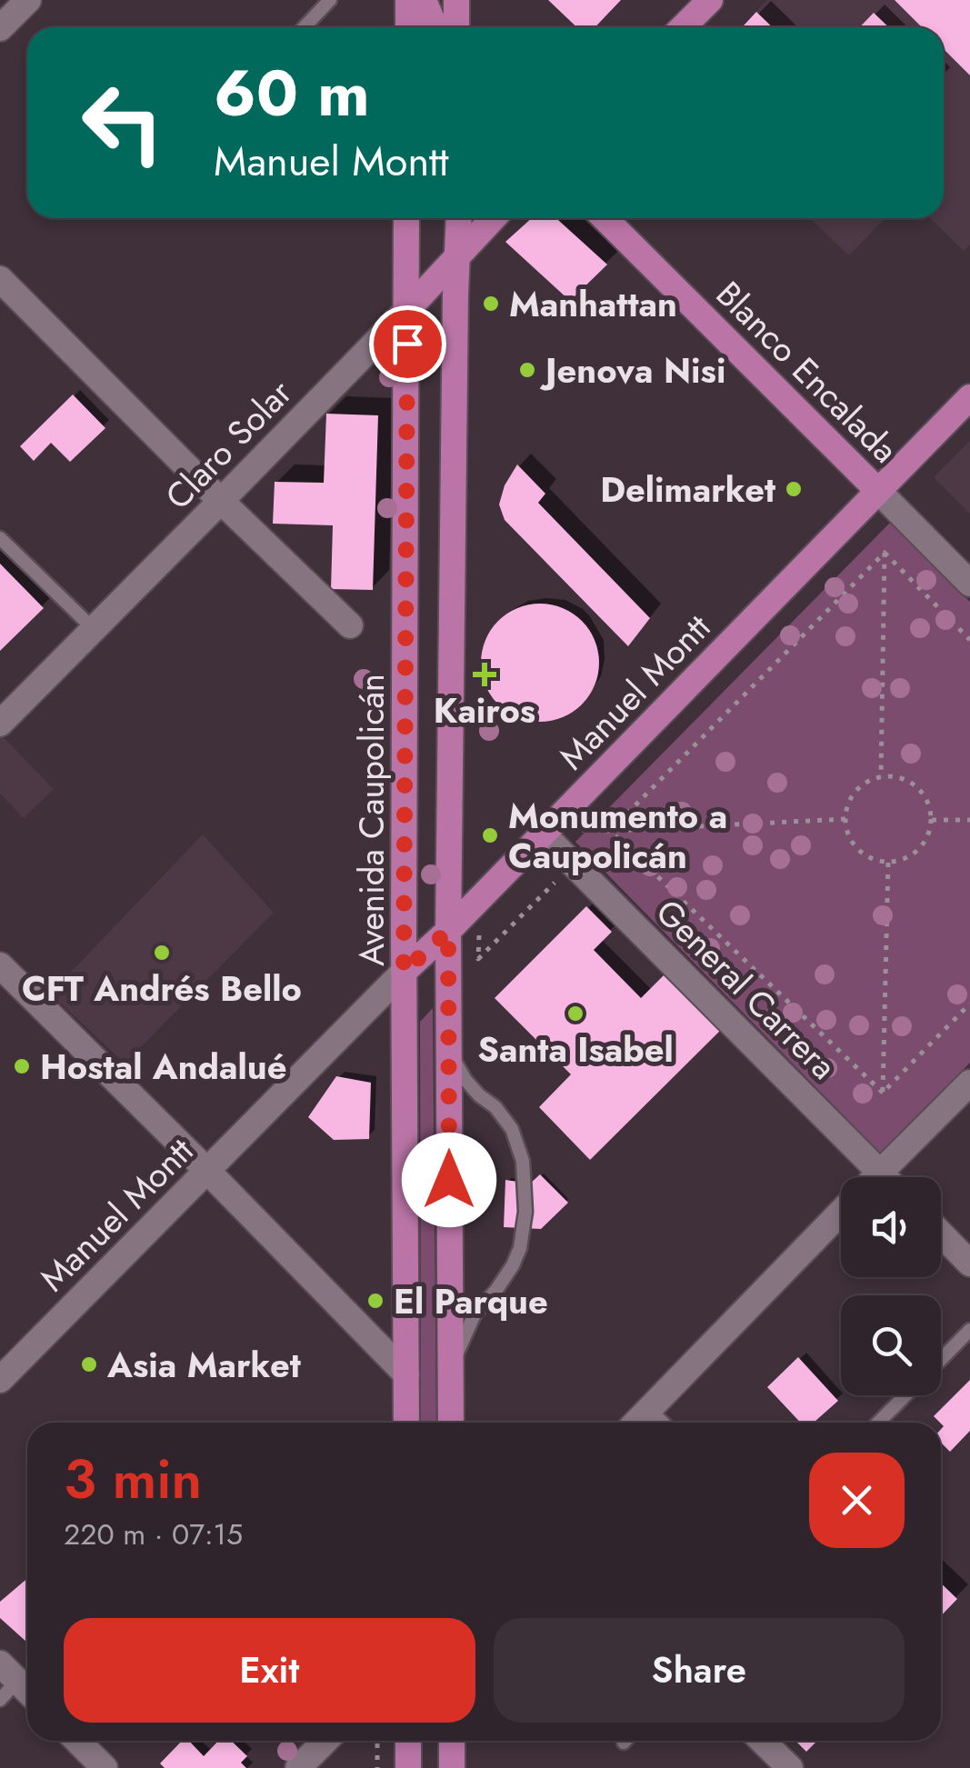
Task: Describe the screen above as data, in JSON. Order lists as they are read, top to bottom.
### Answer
{
  "streets": {
    "main road": [
      "Blanco Encalada",
      "Claro Solar",
      "Manuel Montt",
      "Avenida Caupolicán"
    ],
    "street": ["General Carrera"]
  },
  "crossings": [
    ["Blanco Encalada", "Manuel Montt"],
    ["Claro Solar", "Avenida Caupolicán"],
    ["Manuel Montt", "Avenida Caupolicán"],
    ["Manuel Montt", "General Carrera"]
  ],
  "places": {
    "other": [
      "Manhattan",
      "Jenova Nisi",
      "Delimarket",
      "Monumento a Caupolicán",
      "CFT Andrés Bello",
      "Santa Isabel",
      "Hostal Andalué",
      "El Parque",
      "Asia Market"
    ],
    "health": ["Kairos"]
  },
  "page": {
    "turn": ["60 m", "Manuel Montt"],
    "heading": ["3 min", "220 m · 07:15"],
    "buttons": ["Exit", "Share"]
  }
}
